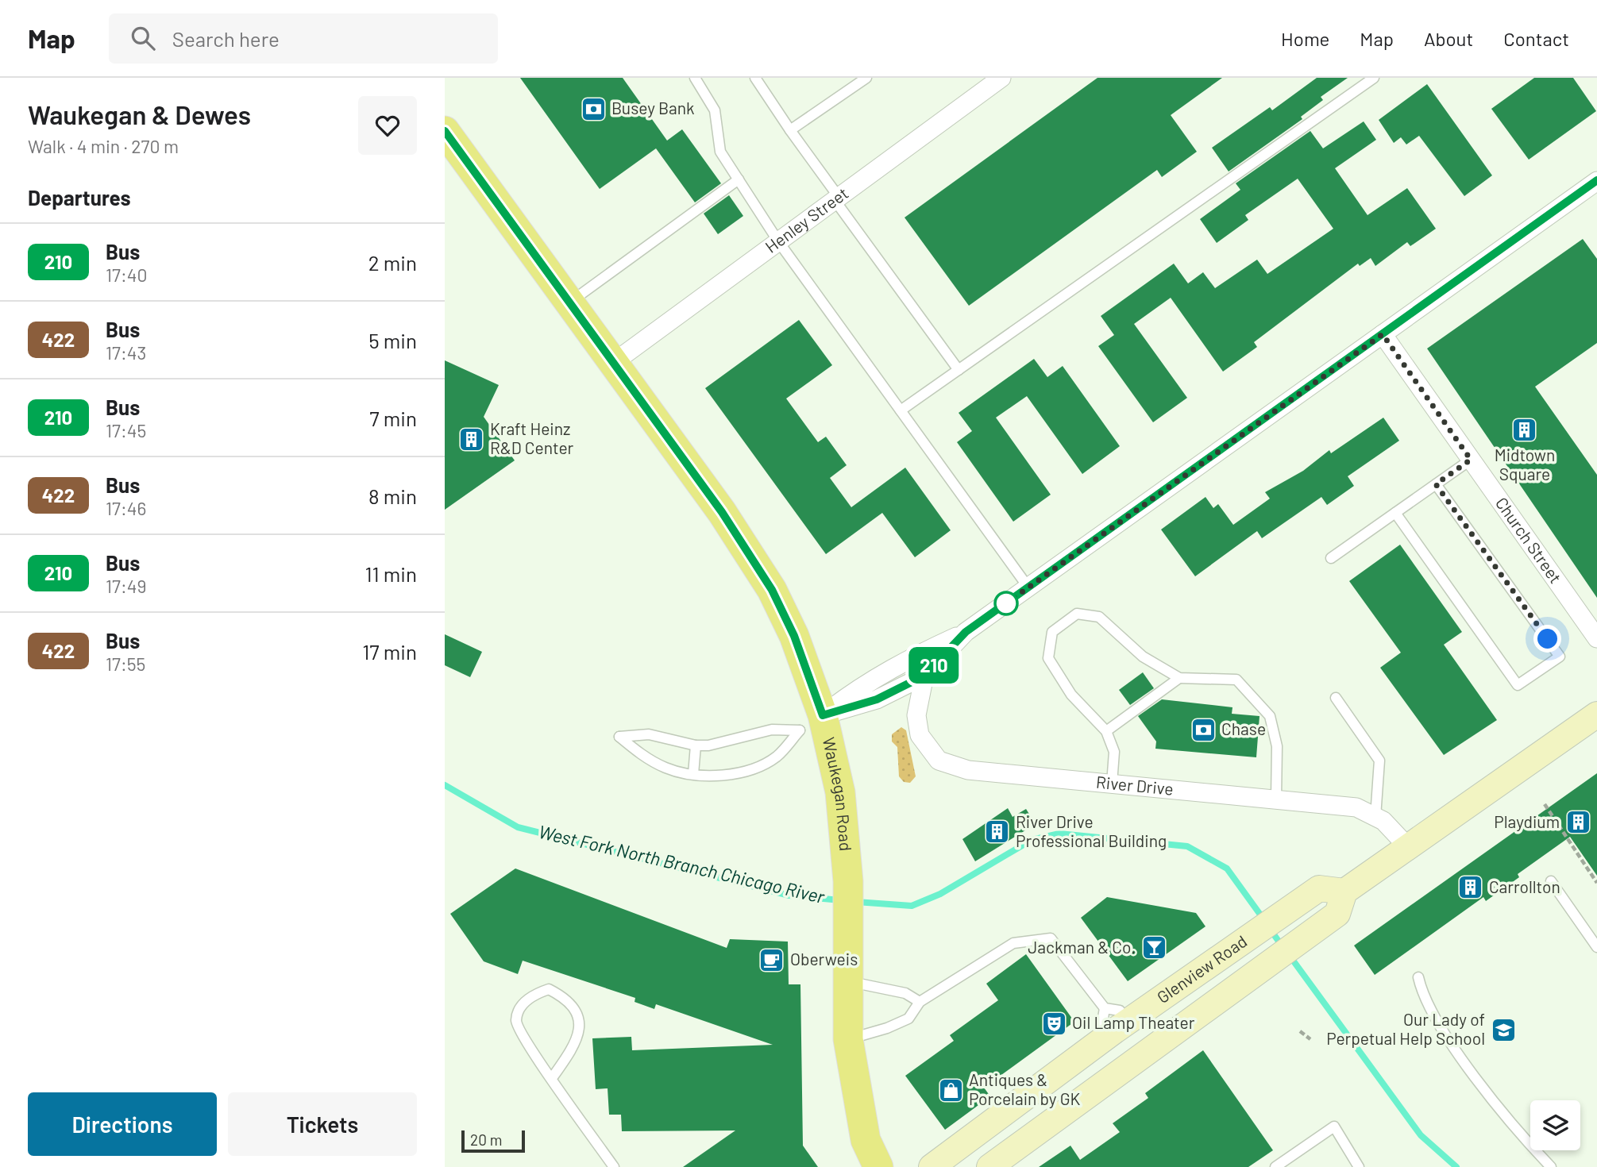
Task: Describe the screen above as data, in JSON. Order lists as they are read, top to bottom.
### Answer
{
  "streets": {
    "main road": ["Waukegan Road", "Glenview Road"],
    "street": ["Henley Street", "Church Street", "River Drive"]
  },
  "crossings": [
    ["Henley Street", "Waukegan Road"]
  ],
  "water": ["West Fork North Branch Chicago River"],
  "places": {
    "bank": ["Busey Bank", "Chase"],
    "building": [
      "Midtown Square",
      "Kraft Heinz R&D Center",
      "Playdium",
      "River Drive Professional Building",
      "Carrollton"
    ],
    "bar": ["Jackman & Co."],
    "cafe": ["Oberweis"],
    "theatre": ["Oil Lamp Theater"],
    "school or university": ["Our Lady of Perpetual Help School"],
    "shop": ["Antiques & Porcelain by GK"]
  },
  "lines": ["bus line 210"],
  "scale_bar": "20 m",
  "page": {
    "header": "Map",
    "search": "Search here",
    "nav": [
      "Home",
      "Map",
      "About",
      "Contact"
    ],
    "heading": [
      ["Waukegan & Dewes", "Walk · 4 min · 270 m"],
      "Departures"
    ],
    "on_map": "210",
    "list": [
      {
        "mark": "210",
        "name": "Bus",
        "note": "17:40",
        "value": "2 min"
      },
      {
        "mark": "422",
        "name": "Bus",
        "note": "17:43",
        "value": "5 min"
      },
      {
        "mark": "210",
        "name": "Bus",
        "note": "17:45",
        "value": "7 min"
      },
      {
        "mark": "422",
        "name": "Bus",
        "note": "17:46",
        "value": "8 min"
      },
      {
        "mark": "210",
        "name": "Bus",
        "note": "17:49",
        "value": "11 min"
      },
      {
        "mark": "422",
        "name": "Bus",
        "note": "17:55",
        "value": "17 min"
      }
    ],
    "buttons": ["Directions", "Tickets"],
    "scale": "20 m"
  }
}
